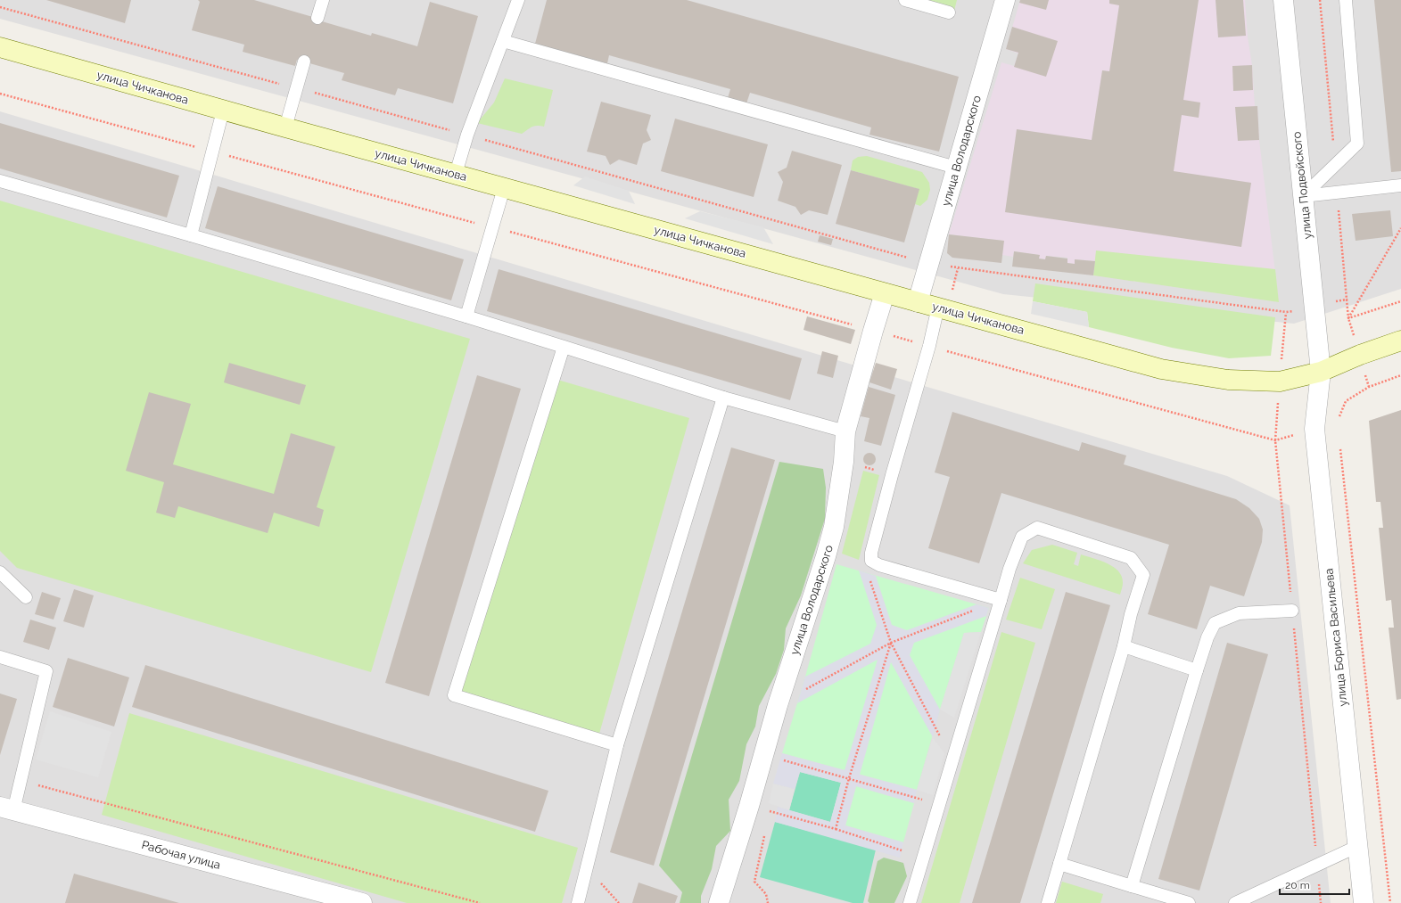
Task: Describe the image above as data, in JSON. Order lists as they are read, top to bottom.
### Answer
{
  "streets": {
    "main road": ["улица Чичканова"],
    "street": [
      "улица Володарского",
      "улица Подвойского",
      "улица Бориса Васильева",
      "Рабочая улица"
    ]
  },
  "crossings": [
    ["улица Чичканова", "улица Володарского"],
    ["улица Чичканова", "улица Подвойского"],
    ["улица Чичканова", "улица Бориса Васильева"],
    ["улица Подвойского", "улица Бориса Васильева"]
  ],
  "scale_bar": "20 m"
}
